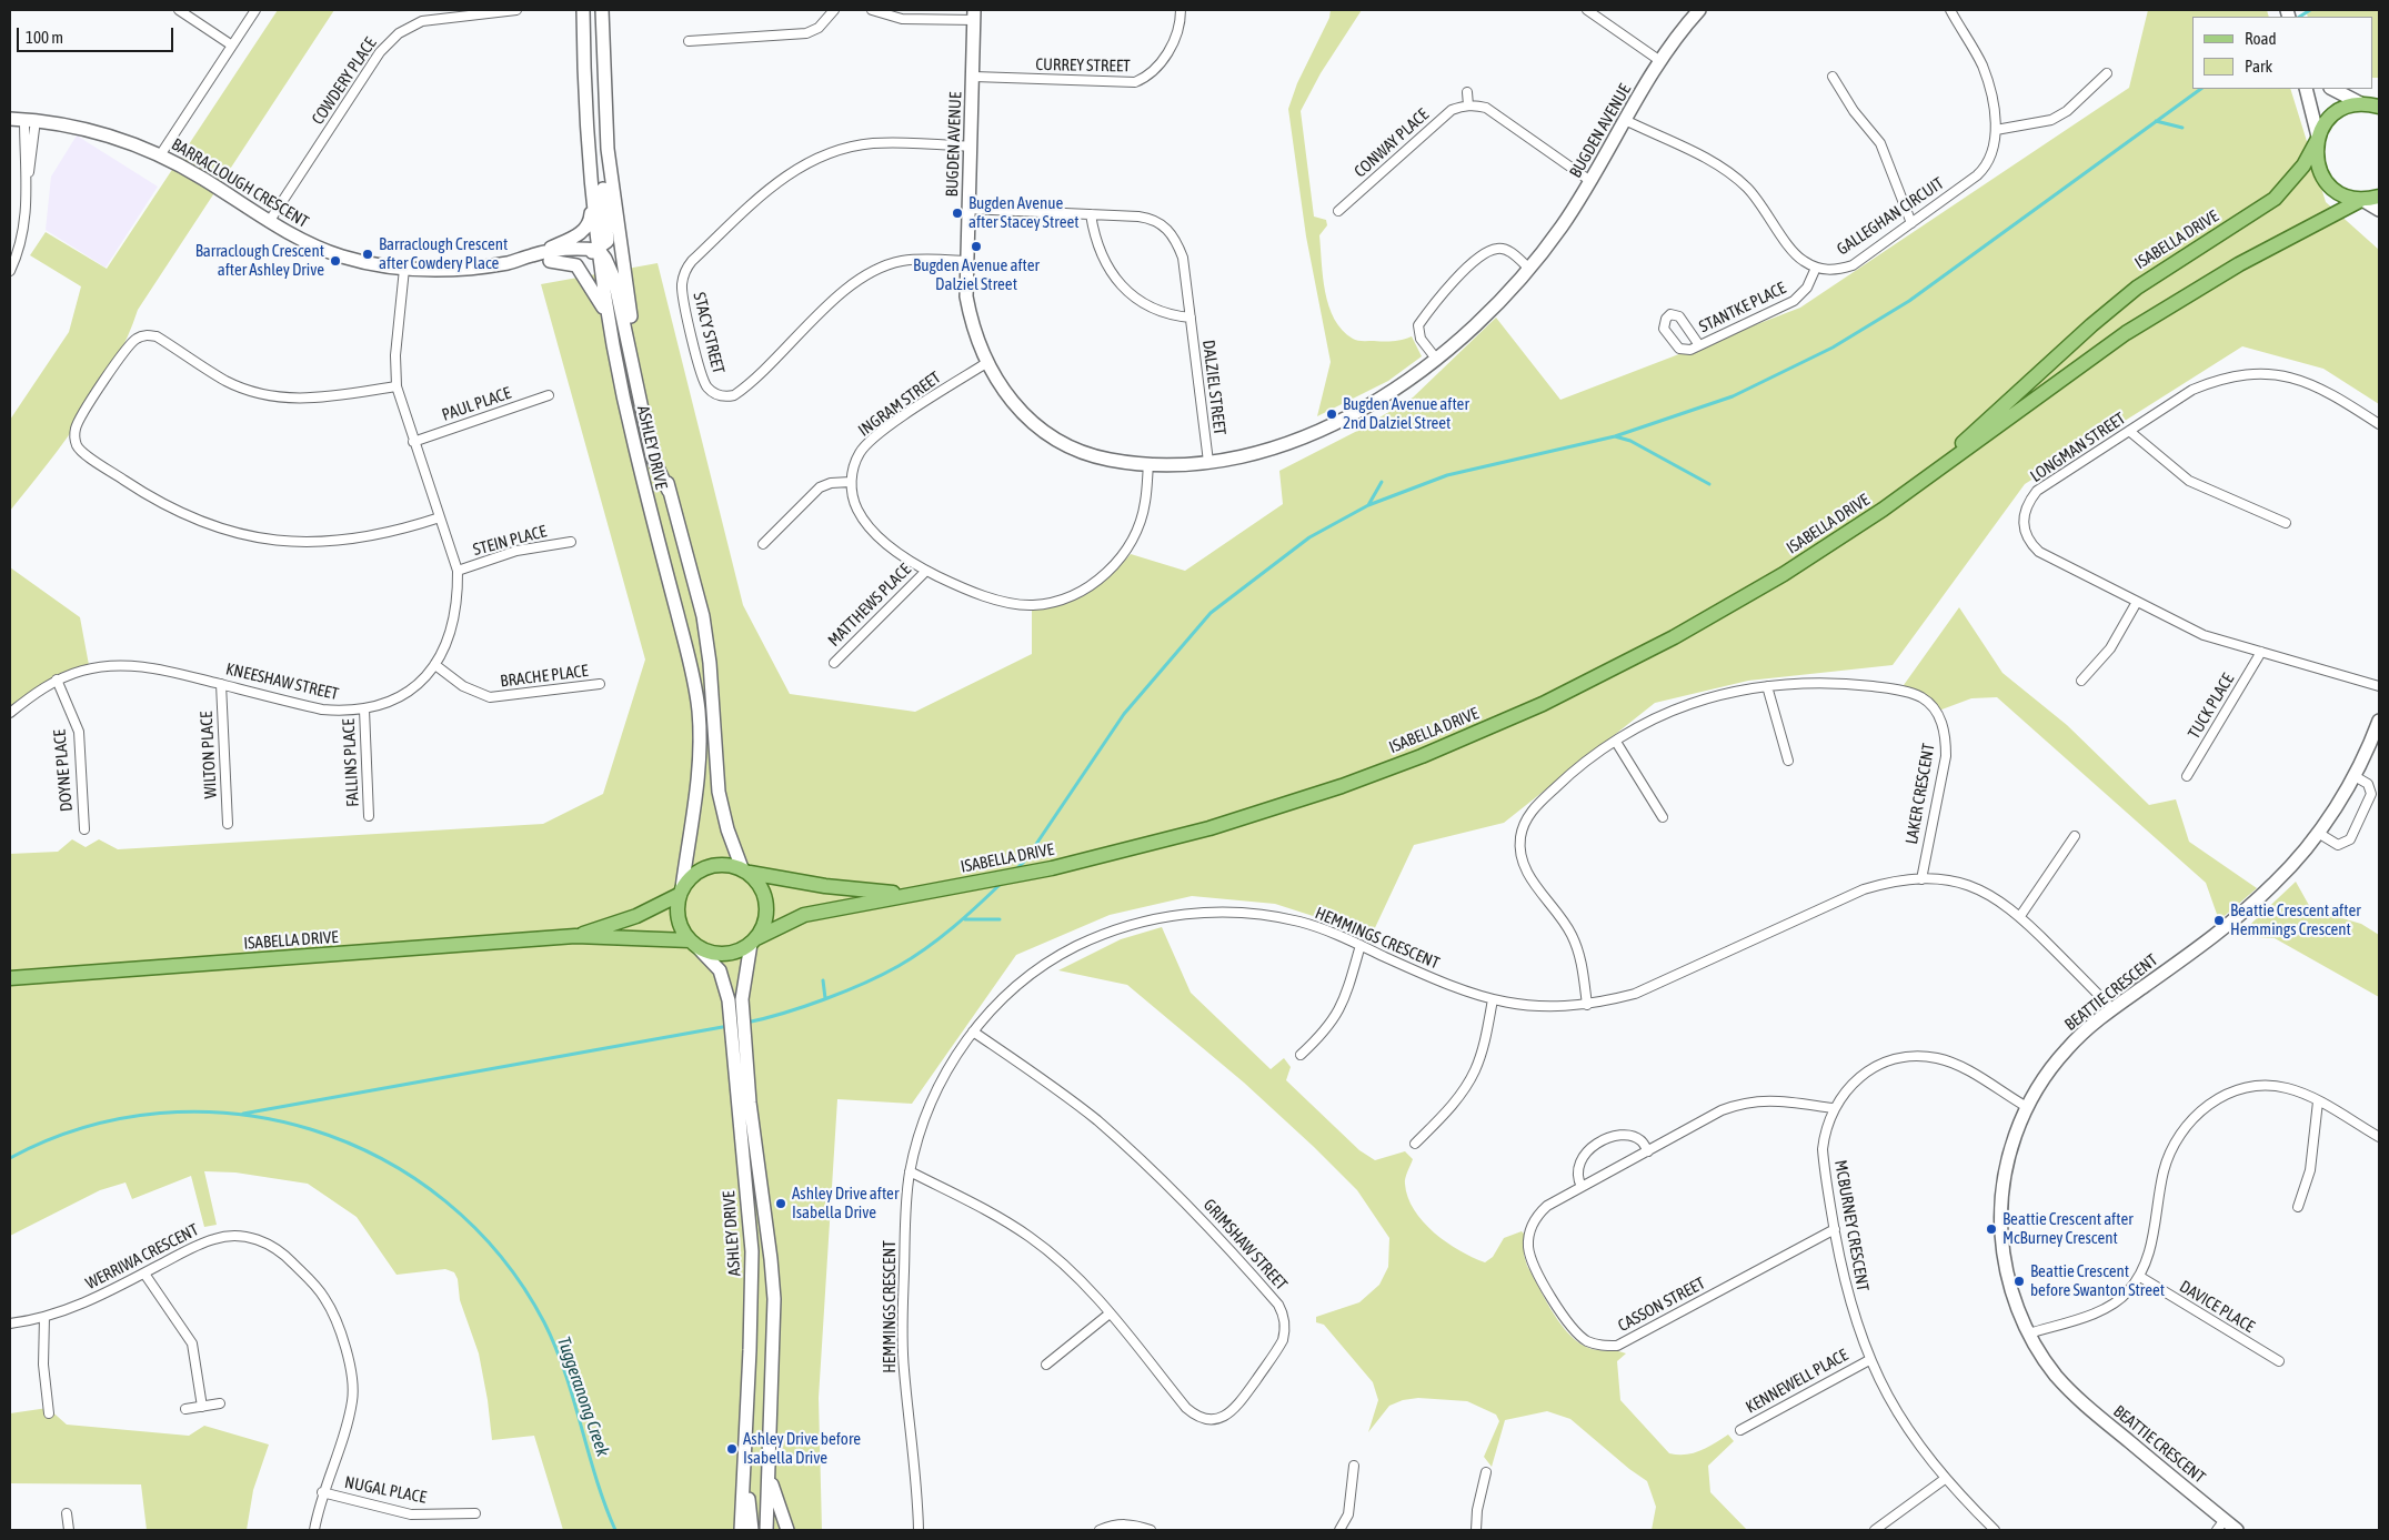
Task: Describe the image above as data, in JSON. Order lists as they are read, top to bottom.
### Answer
{
  "streets": {
    "main road": ["ISABELLA DRIVE"],
    "street": [
      "CURREY STREET",
      "COWDERY PLACE",
      "BUGDEN AVENUE",
      "CONWAY PLACE",
      "BARRACLOUGH CRESCENT",
      "GALLEGHAN CIRCUIT",
      "STANTKE PLACE",
      "STACY STREET",
      "DALZIEL STREET",
      "PAUL PLACE",
      "INGRAM STREET",
      "ASHLEY DRIVE",
      "LONGMAN STREET",
      "STEIN PLACE",
      "MATTHEWS PLACE",
      "BRACHE PLACE",
      "KNEESHAW STREET",
      "TUCK PLACE",
      "WILTON PLACE",
      "FALLINS PLACE",
      "DOYNE PLACE",
      "LAKER CRESCENT",
      "HEMMINGS CRESCENT",
      "BEATTIE CRESCENT",
      "MCBURNEY CRESCENT",
      "GRIMSHAW STREET",
      "WERRIWA CRESCENT",
      "CASSON STREET",
      "DAVICE PLACE",
      "KENNEWELL PLACE",
      "NUGAL PLACE"
    ]
  },
  "crossings": [
    ["CURREY STREET", "BUGDEN AVENUE"],
    ["COWDERY PLACE", "BARRACLOUGH CRESCENT"],
    ["BUGDEN AVENUE", "STACY STREET"],
    ["BUGDEN AVENUE", "DALZIEL STREET"],
    ["BUGDEN AVENUE", "INGRAM STREET"],
    ["BARRACLOUGH CRESCENT", "ASHLEY DRIVE"],
    ["BARRACLOUGH CRESCENT", "KNEESHAW STREET"],
    ["GALLEGHAN CIRCUIT", "STANTKE PLACE"],
    ["ISABELLA DRIVE", "ASHLEY DRIVE"],
    ["PAUL PLACE", "KNEESHAW STREET"],
    ["LONGMAN STREET", "TUCK PLACE"],
    ["STEIN PLACE", "KNEESHAW STREET"],
    ["BRACHE PLACE", "KNEESHAW STREET"],
    ["KNEESHAW STREET", "WILTON PLACE"],
    ["KNEESHAW STREET", "FALLINS PLACE"],
    ["KNEESHAW STREET", "DOYNE PLACE"],
    ["LAKER CRESCENT", "HEMMINGS CRESCENT"],
    ["HEMMINGS CRESCENT", "BEATTIE CRESCENT"],
    ["HEMMINGS CRESCENT", "GRIMSHAW STREET"],
    ["BEATTIE CRESCENT", "MCBURNEY CRESCENT"],
    ["MCBURNEY CRESCENT", "CASSON STREET"],
    ["MCBURNEY CRESCENT", "KENNEWELL PLACE"],
    ["WERRIWA CRESCENT", "NUGAL PLACE"]
  ],
  "water": ["Tuggeranong Creek"],
  "places": [
    "Bugden Avenue after Stacey Street",
    "Bugden Avenue after Dalziel Street",
    "Barraclough Crescent after Cowdery Place",
    "Barraclough Crescent after Ashley Drive",
    "Bugden Avenue after 2nd Dalziel Street",
    "Beattie Crescent after Hemmings Crescent",
    "Ashley Drive after Isabella Drive",
    "Beattie Crescent after McBurney Crescent",
    "Beattie Crescent before Swanton Street",
    "Ashley Drive before Isabella Drive"
  ],
  "legend": ["Road", "Park"],
  "scale_bar": "100 m"
}
